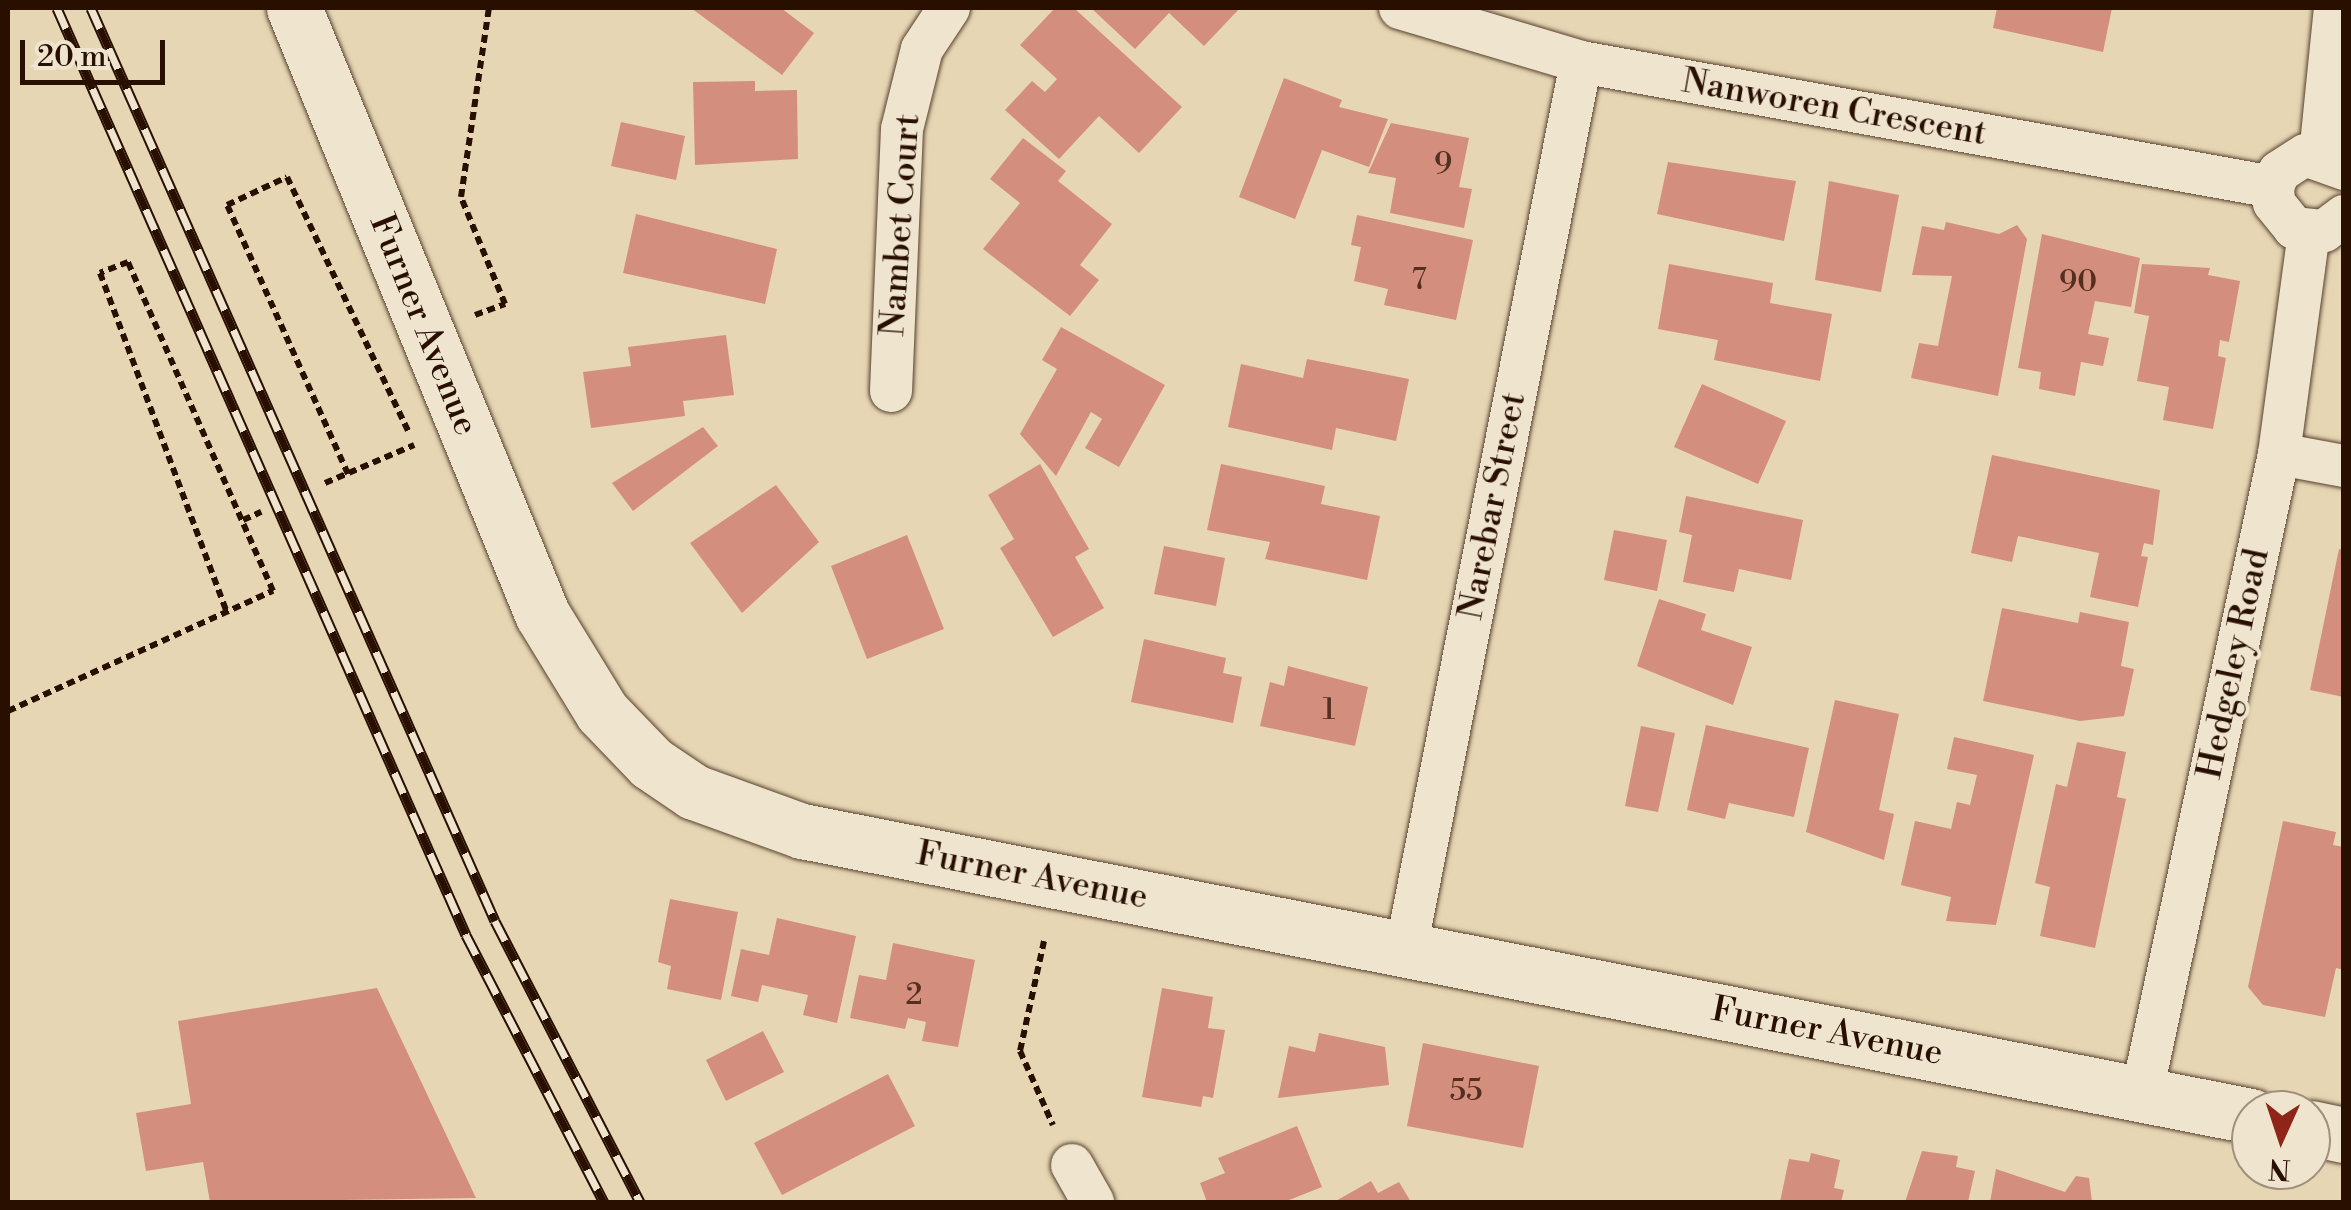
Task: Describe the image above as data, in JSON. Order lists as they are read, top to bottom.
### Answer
{
  "streets": {
    "street": [
      "Nanworen Crescent",
      "Nambet Court",
      "Furner Avenue",
      "Narebar Street",
      "Hedgeley Road"
    ]
  },
  "crossings": [
    ["Nanworen Crescent", "Narebar Street"],
    ["Furner Avenue", "Narebar Street"],
    ["Furner Avenue", "Hedgeley Road"]
  ],
  "house_numbers": [
    "9",
    "7",
    "90",
    "1",
    "2",
    "55"
  ],
  "scale_bar": "20 m",
  "north": "bottom"
}
